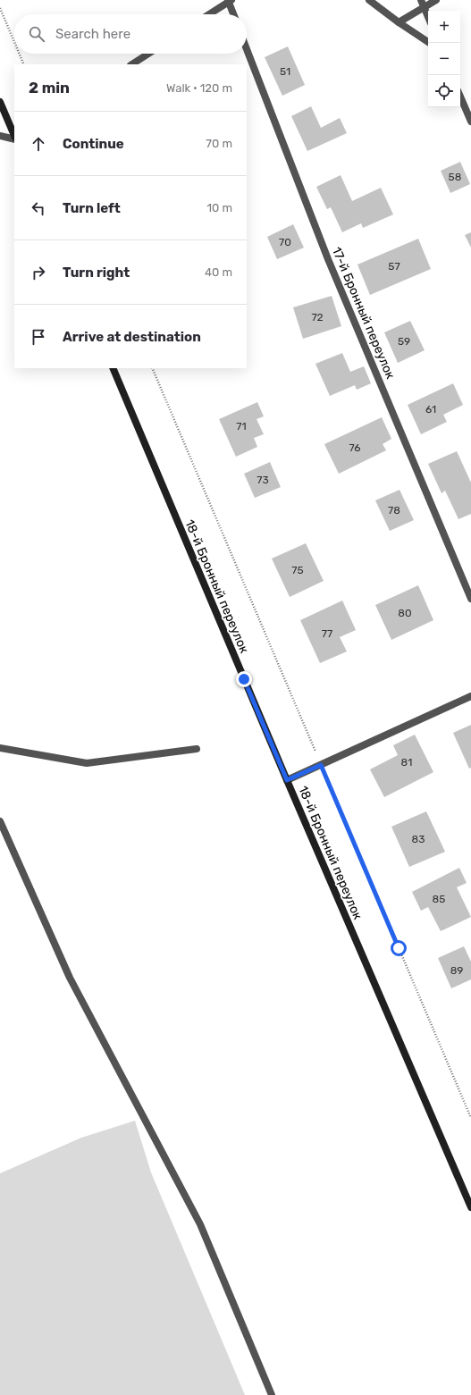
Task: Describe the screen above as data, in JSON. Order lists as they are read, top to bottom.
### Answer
{
  "streets": {
    "street": ["17-й Бронный переулок", "18-й Бронный переулок"]
  },
  "house_numbers": [
    "51",
    "58",
    "70",
    "57",
    "72",
    "59",
    "61",
    "71",
    "76",
    "73",
    "78",
    "75",
    "80",
    "77",
    "81",
    "83",
    "85",
    "89"
  ],
  "page": {
    "map_buttons": ["+", "−"],
    "search": "Search here",
    "heading": ["2 min", "Walk · 120 m"],
    "list": [
      ["Continue", "70 m"],
      ["Turn left", "10 m"],
      ["Turn right", "40 m"],
      "Arrive at destination"
    ]
  }
}
